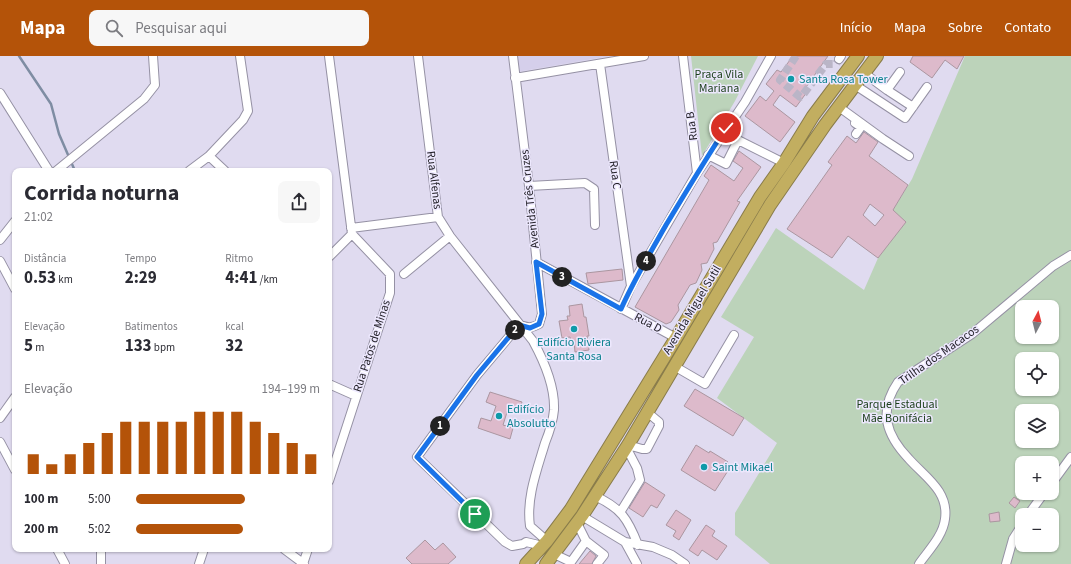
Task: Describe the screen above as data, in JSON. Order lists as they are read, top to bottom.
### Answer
{
  "streets": {
    "highway": ["Avenida Miguel Sutil"],
    "street": [
      "Rua B",
      "Rua C",
      "Rua Alfenas",
      "Avenida Três Cruzes",
      "Rua D",
      "Rua Patos de Minas",
      "Trilha dos Macacos"
    ]
  },
  "crossings": [
    ["Rua Alfenas", "Avenida Três Cruzes"],
    ["Avenida Três Cruzes", "Rua D"],
    ["Avenida Miguel Sutil", "Rua D"]
  ],
  "parks": ["Praça Vila Mariana", "Parque Estadual Mãe Bonifácia"],
  "places": [
    "Santa Rosa Tower",
    "Edifício Riviera Santa Rosa",
    "Edifício Absolutto",
    "Saint Mikael"
  ],
  "north": "top",
  "page": {
    "header": "Mapa",
    "search": "Pesquisar aqui",
    "nav": [
      "Início",
      "Mapa",
      "Sobre",
      "Contato"
    ],
    "heading": ["Corrida noturna", "21:02"],
    "stats": [
      ["Distância", "0.53 km"],
      ["Tempo", "2:29"],
      ["Ritmo", "4:41 /km"],
      ["Elevação", "5 m"],
      ["Batimentos", "133 bpm"],
      ["kcal", "32"]
    ],
    "pins": [
      "4",
      "3",
      "2",
      "1"
    ],
    "map_buttons": ["+", "−"],
    "chart": ["Elevação", "194–199 m"],
    "list": [
      {
        "name": "100 m",
        "note": "5:00"
      },
      {
        "name": "200 m",
        "note": "5:02"
      }
    ]
  }
}
